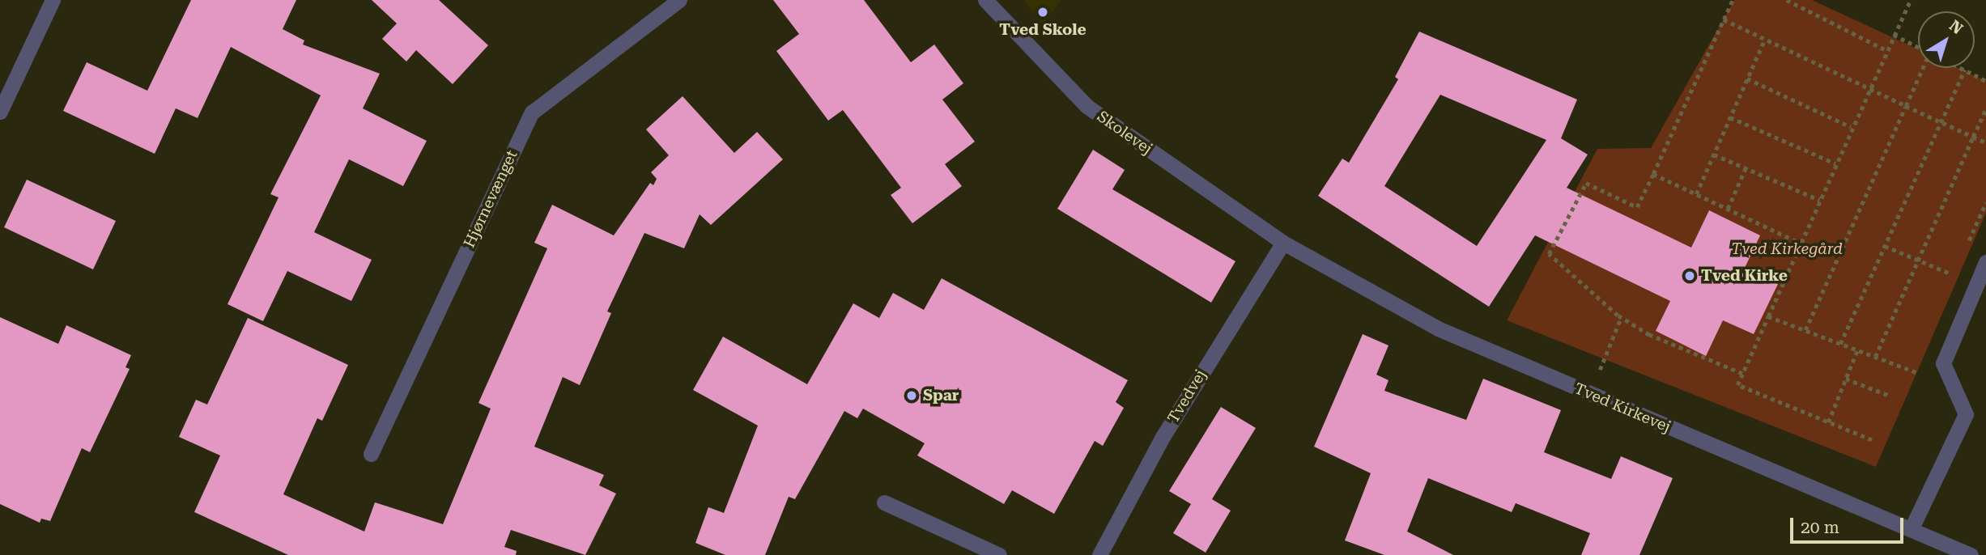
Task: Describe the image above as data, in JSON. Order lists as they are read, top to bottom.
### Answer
{
  "streets": {
    "street": [
      "Skolevej",
      "Hjørnevænget",
      "Tvedvej",
      "Tved Kirkevej"
    ]
  },
  "crossings": [
    ["Skolevej", "Tvedvej"],
    ["Skolevej", "Tved Kirkevej"],
    ["Tvedvej", "Tved Kirkevej"]
  ],
  "parks": ["Tved Kirkegård"],
  "places": ["Tved Skole", "Tved Kirke", "Spar"],
  "scale_bar": "20 m",
  "north": "top right"
}
